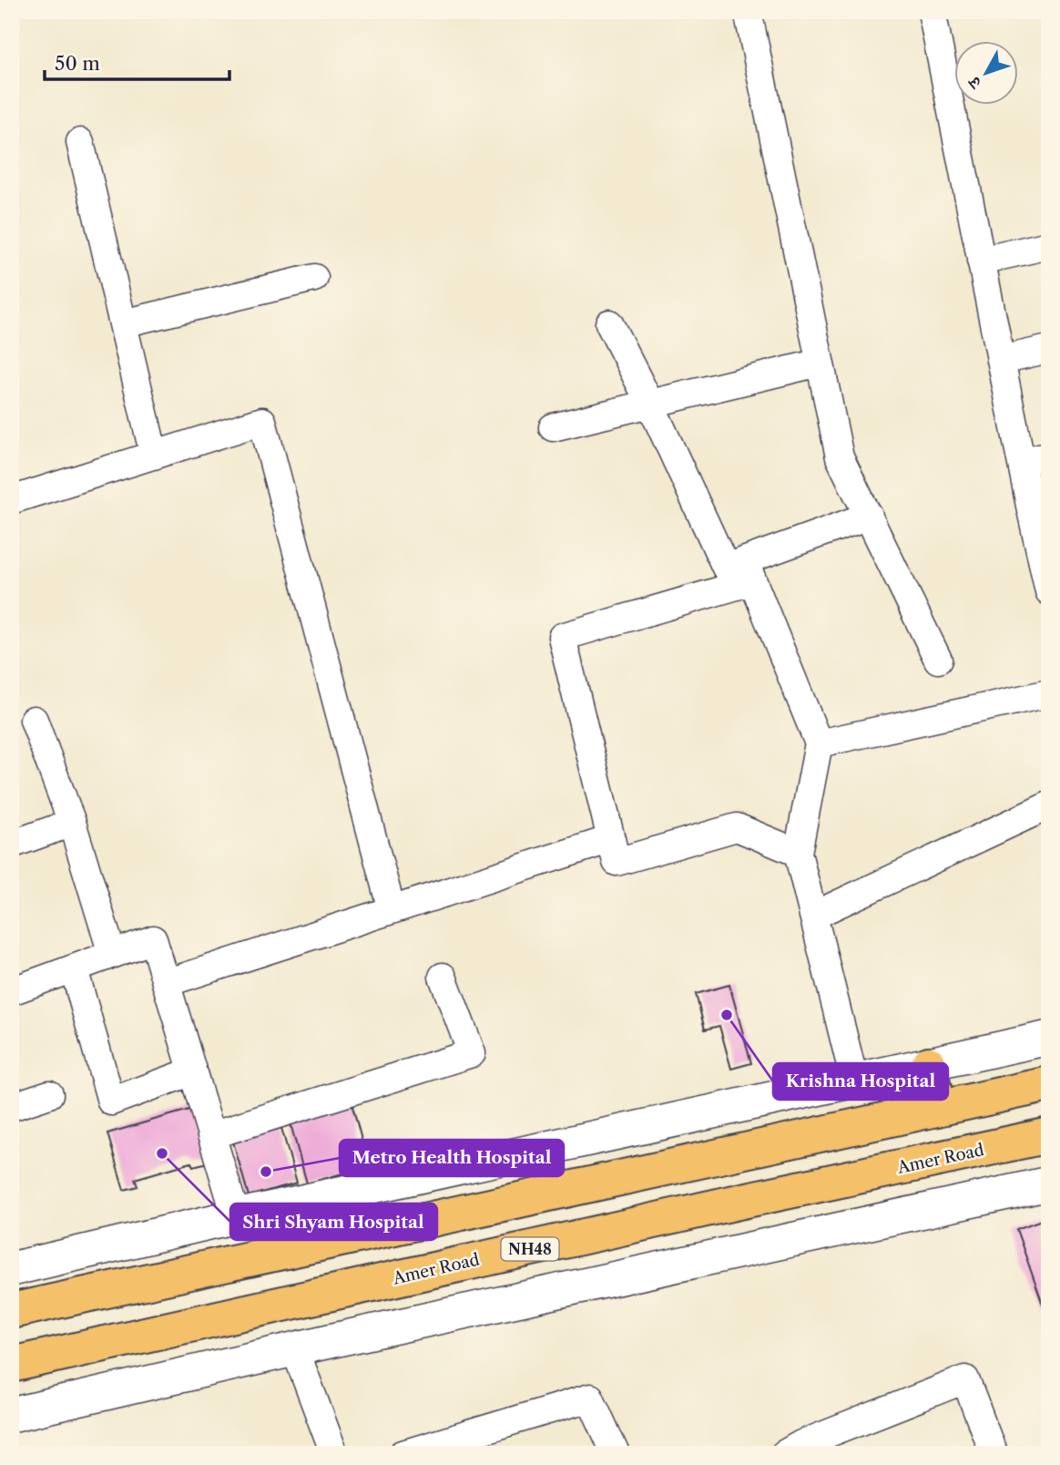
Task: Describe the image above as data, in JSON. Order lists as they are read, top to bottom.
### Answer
{
  "streets": {
    "highway": ["Amer Road", "NH48"]
  },
  "places": ["Krishna Hospital", "Shri Shyam Hospital", "Metro Health Hospital"],
  "scale_bar": "50 m",
  "north": "bottom left"
}
